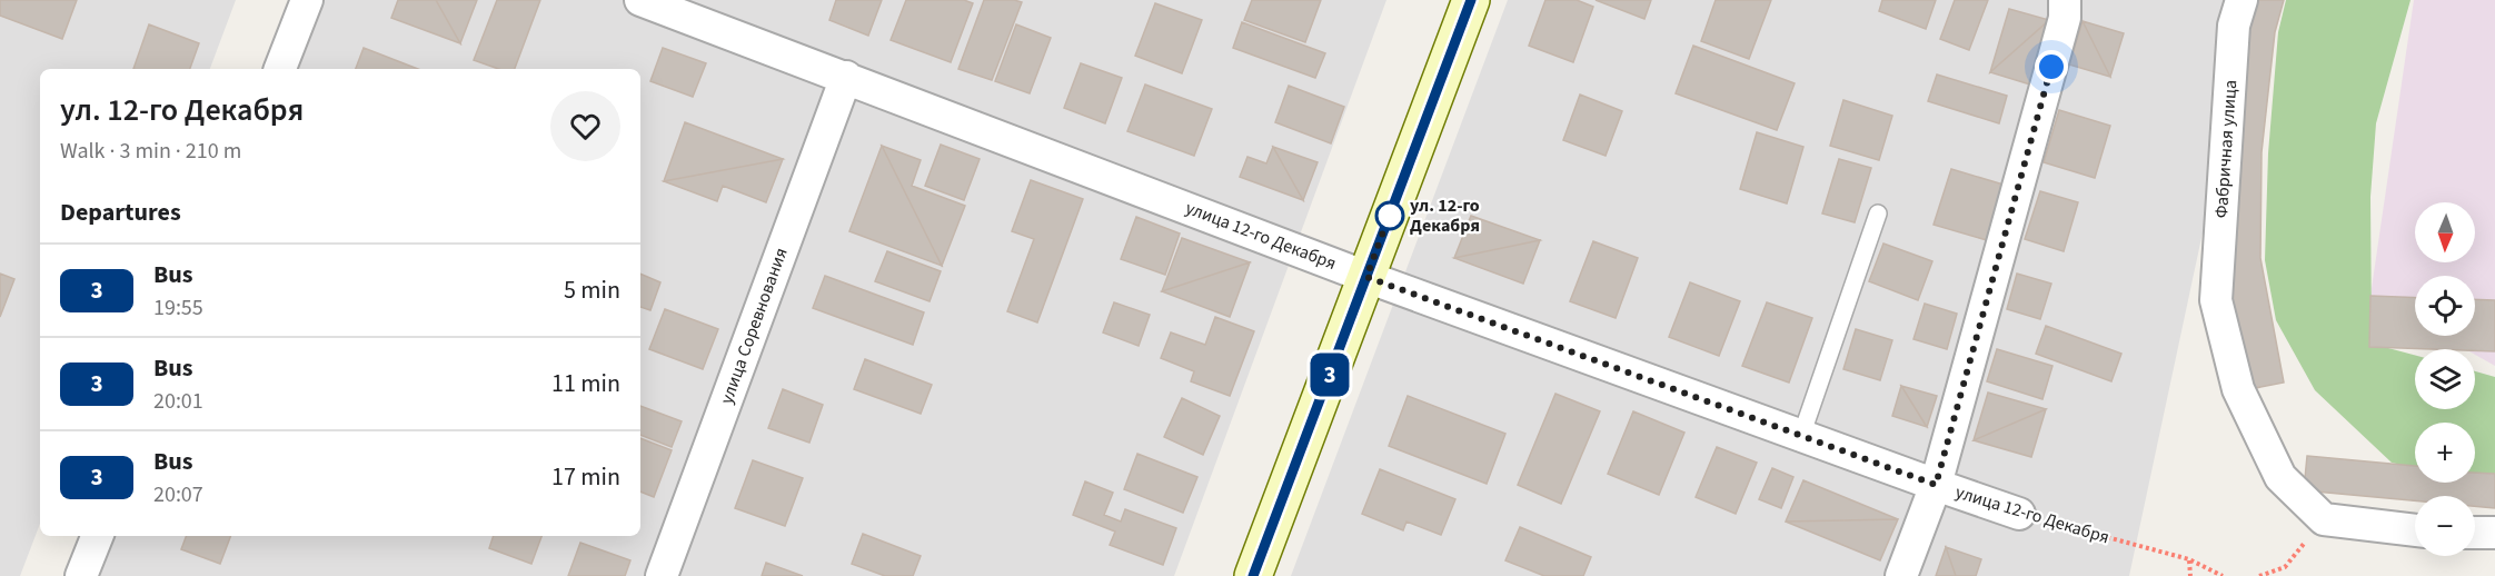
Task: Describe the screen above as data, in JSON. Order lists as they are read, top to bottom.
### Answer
{
  "streets": {
    "street": ["Фабричная улица", "улица 12-го Декабря", "улица Соревнования"]
  },
  "crossings": [
    ["улица 12-го Декабря", "улица Соревнования"]
  ],
  "places": ["ул. 12-го Декабря"],
  "lines": ["bus line 3"],
  "north": "bottom",
  "page": {
    "on_map": "3",
    "heading": [
      ["ул. 12-го Декабря", "Walk · 3 min · 210 m"],
      "Departures"
    ],
    "map_buttons": ["+", "−"],
    "list": [
      {
        "mark": "3",
        "name": "Bus",
        "note": "19:55",
        "value": "5 min"
      },
      {
        "mark": "3",
        "name": "Bus",
        "note": "20:01",
        "value": "11 min"
      },
      {
        "mark": "3",
        "name": "Bus",
        "note": "20:07",
        "value": "17 min"
      }
    ]
  }
}
